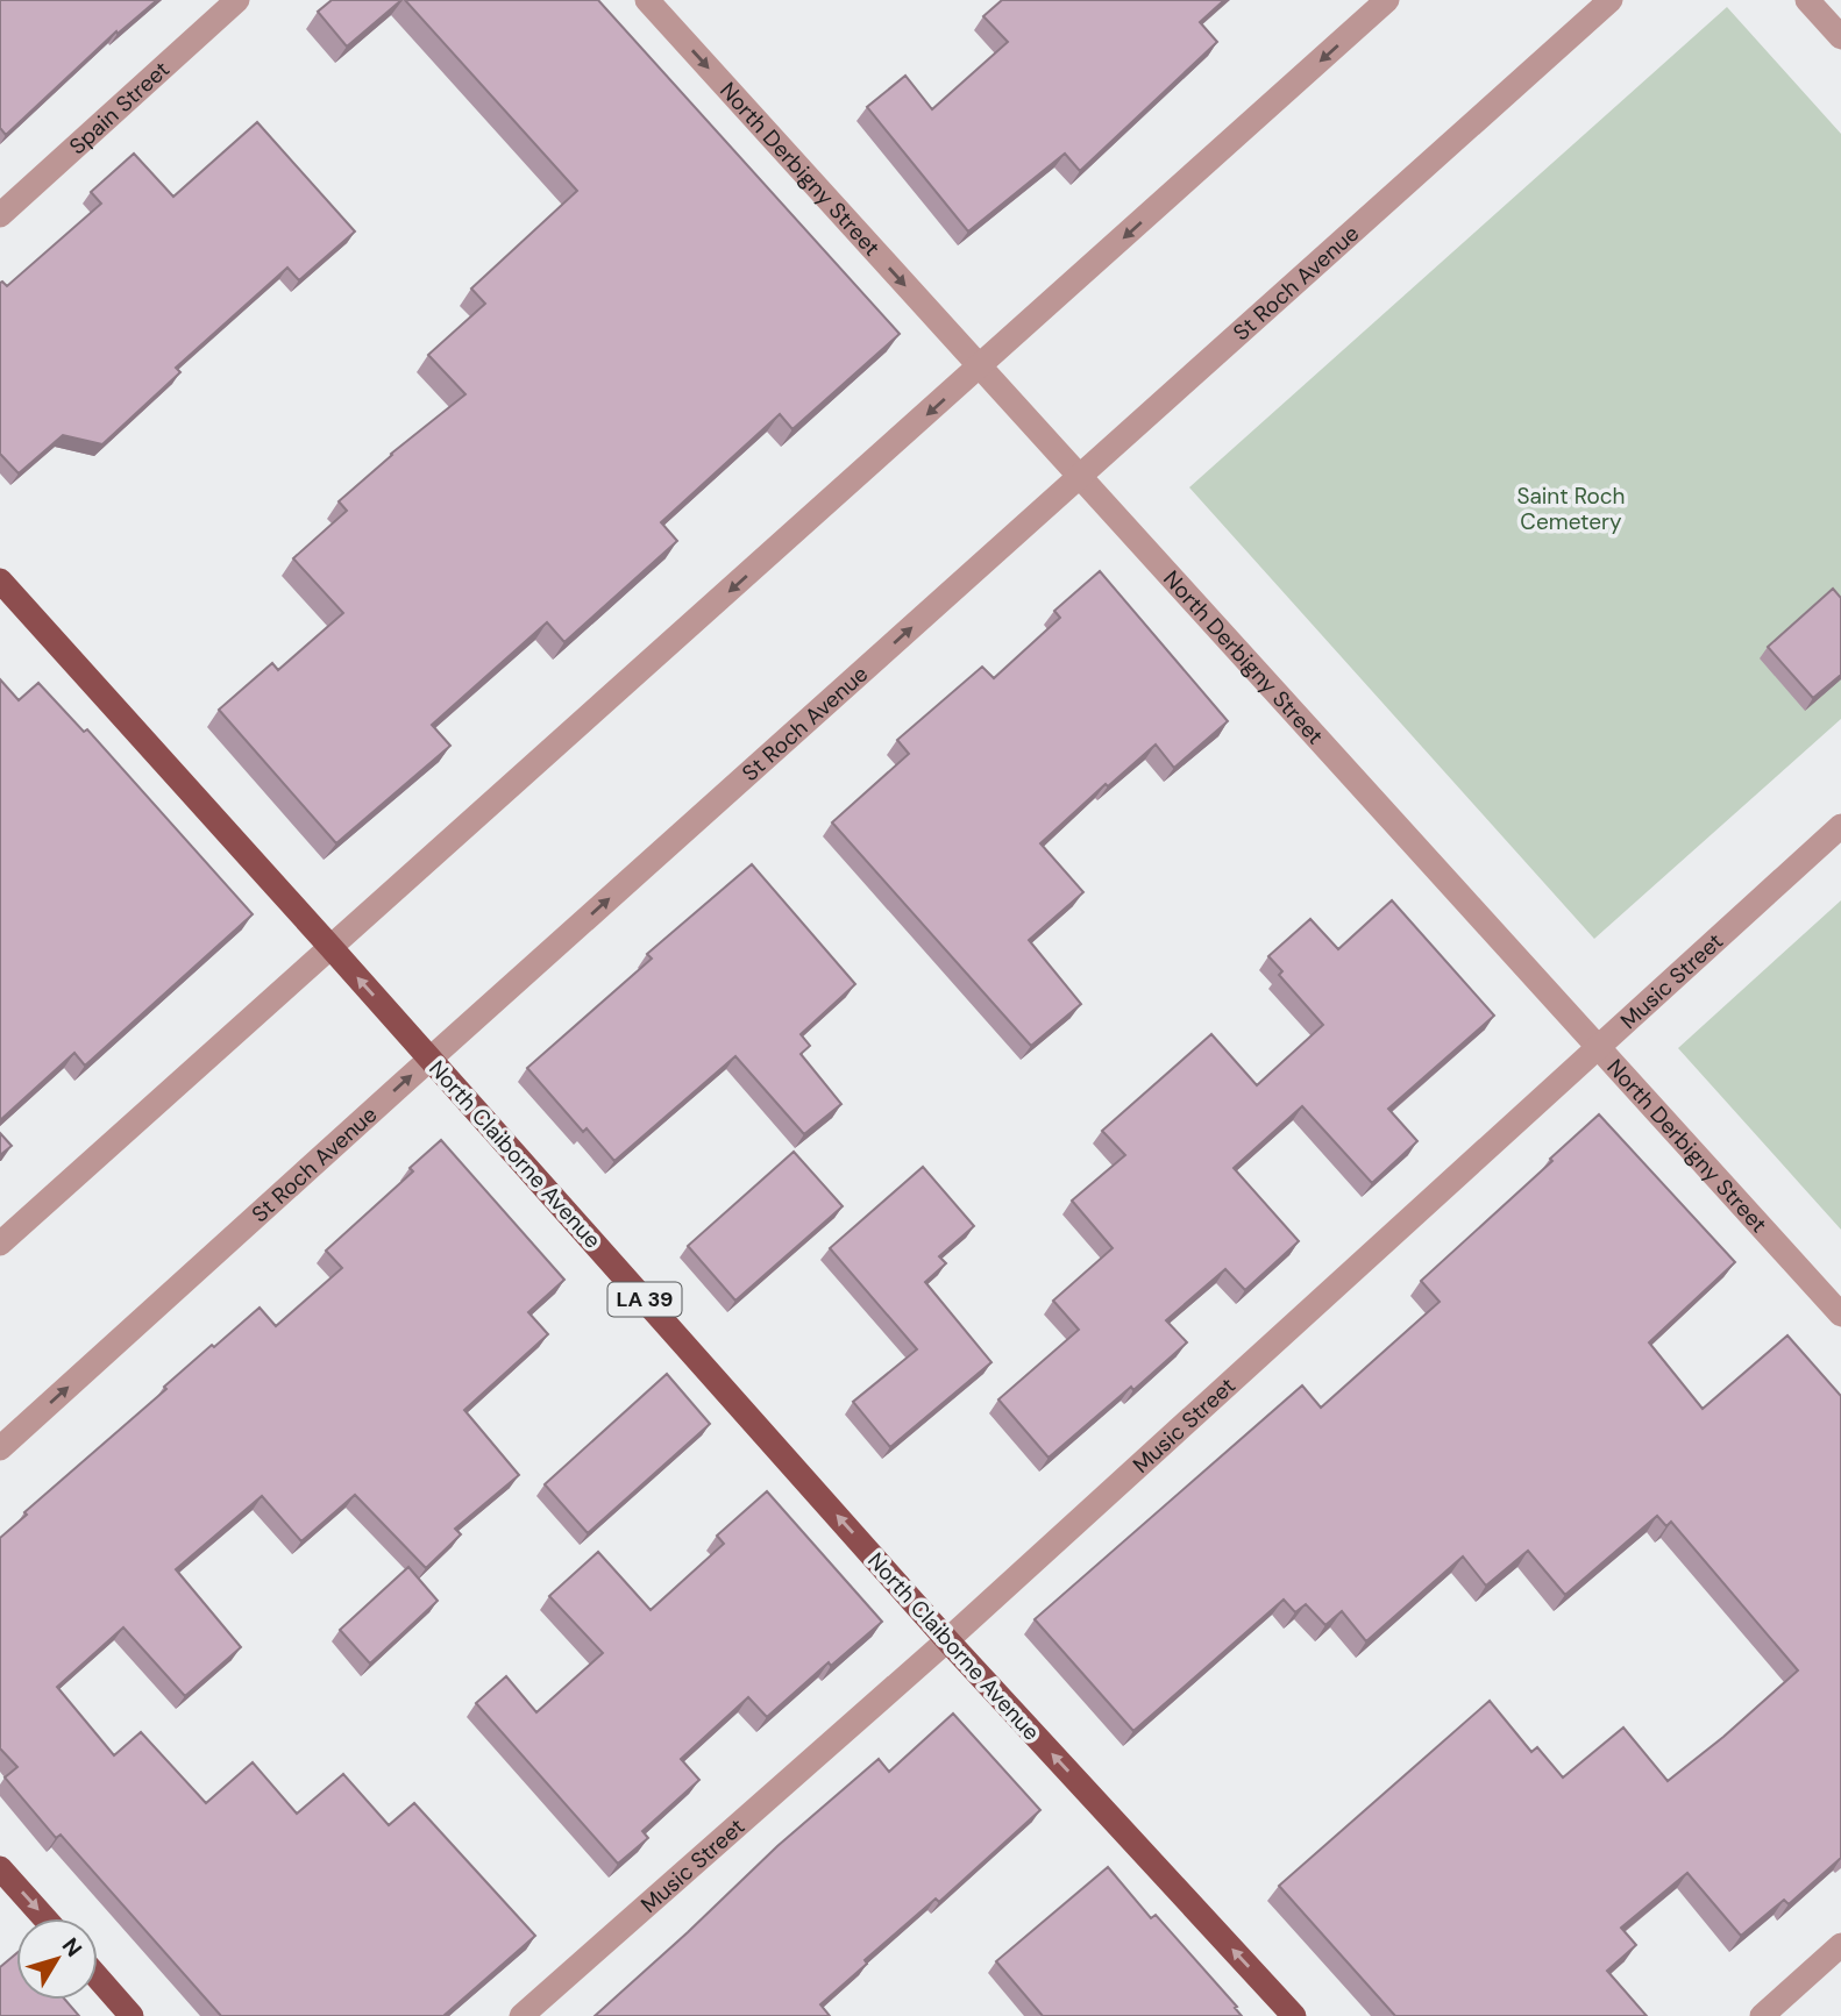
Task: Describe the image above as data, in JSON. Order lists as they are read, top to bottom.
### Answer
{
  "streets": {
    "main road": ["North Claiborne Avenue", "LA 39"],
    "street": [
      "Spain Street",
      "North Derbigny Street",
      "St Roch Avenue",
      "Music Street"
    ]
  },
  "crossings": [
    ["North Derbigny Street", "St Roch Avenue"],
    ["North Derbigny Street", "Music Street"],
    ["St Roch Avenue", "North Claiborne Avenue"],
    ["Music Street", "North Claiborne Avenue"]
  ],
  "one_way": ["North Claiborne Avenue"],
  "parks": ["Saint Roch Cemetery"],
  "north": "top right"
}
